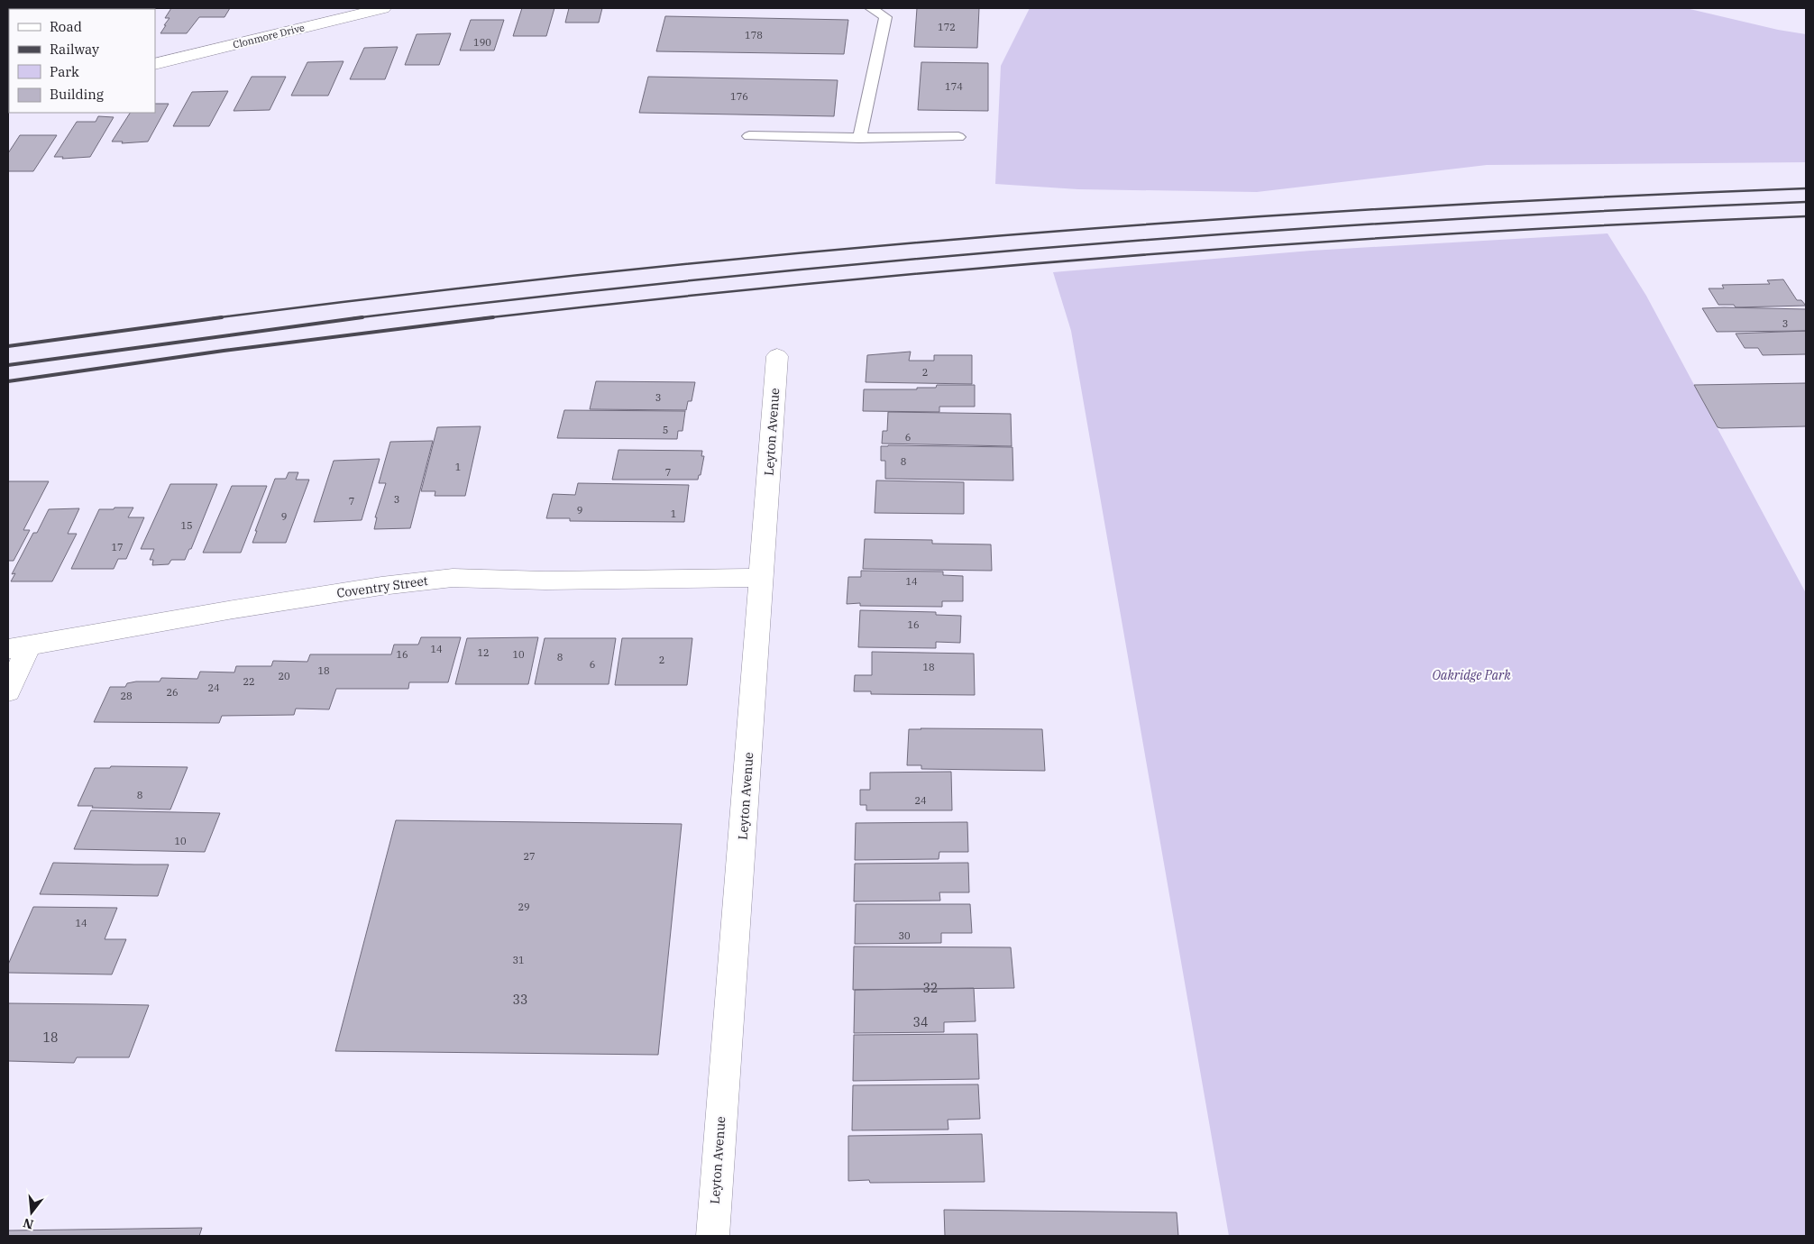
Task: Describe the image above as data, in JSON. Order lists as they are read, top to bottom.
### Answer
{
  "streets": {
    "street": ["Clonmore Drive", "Leyton Avenue", "Coventry Street"]
  },
  "crossings": [
    ["Leyton Avenue", "Coventry Street"]
  ],
  "parks": ["Oakridge Park"],
  "house_numbers": [
    "172",
    "178",
    "190",
    "174",
    "176",
    "3",
    "2",
    "3",
    "5",
    "6",
    "8",
    "1",
    "7",
    "3",
    "7",
    "9",
    "1",
    "9",
    "15",
    "17",
    "14",
    "16",
    "14",
    "12",
    "16",
    "10",
    "8",
    "2",
    "6",
    "18",
    "18",
    "20",
    "22",
    "24",
    "26",
    "28",
    "8",
    "24",
    "10",
    "27",
    "29",
    "14",
    "30",
    "31",
    "32",
    "33",
    "34",
    "18"
  ],
  "legend": [
    "Road",
    "Railway",
    "Park",
    "Building"
  ],
  "north": "bottom"
}
